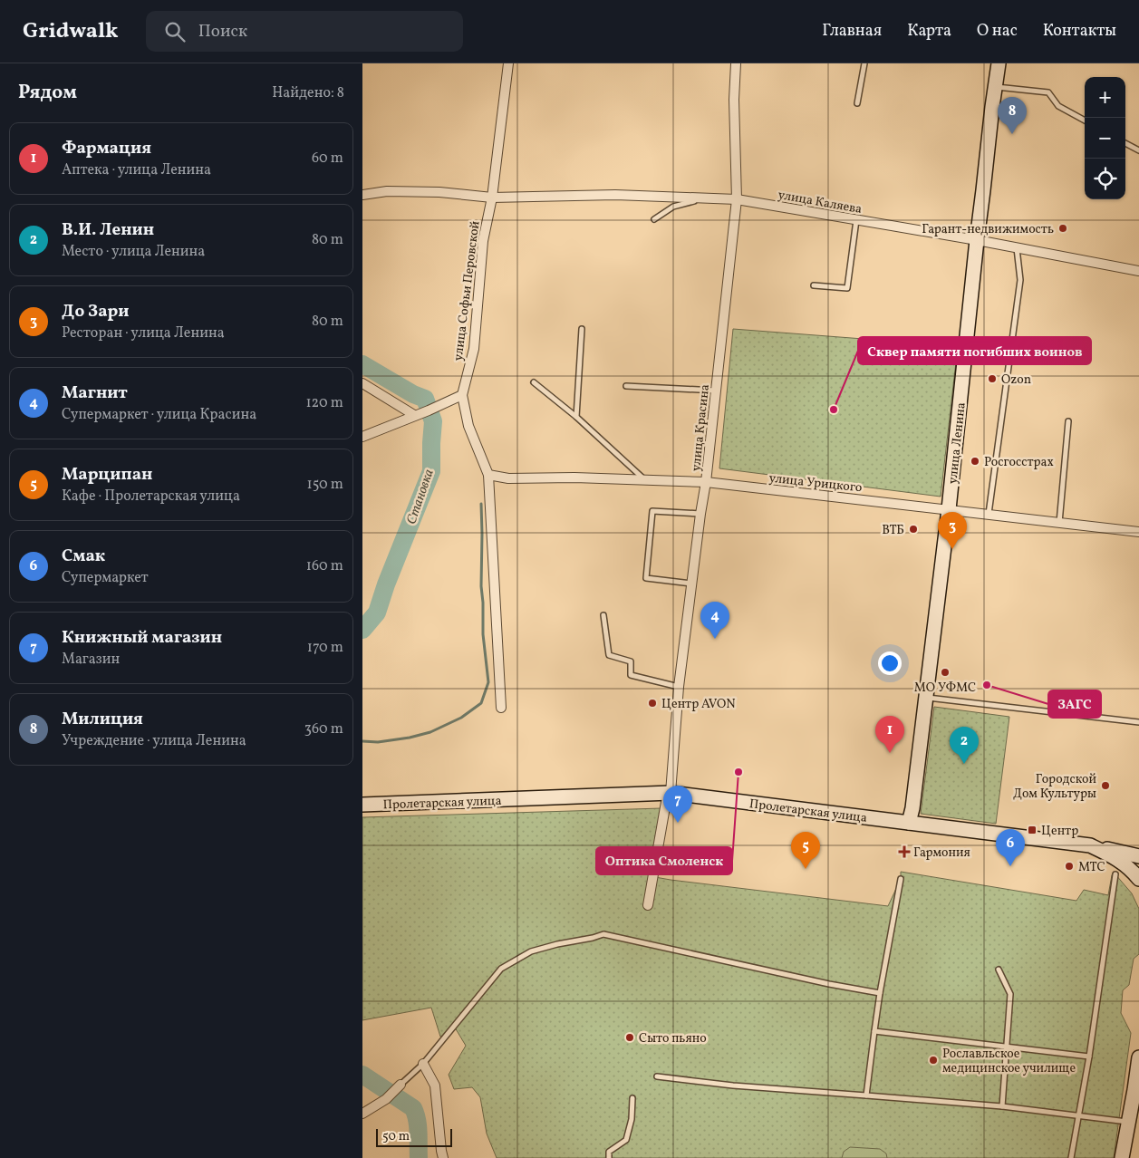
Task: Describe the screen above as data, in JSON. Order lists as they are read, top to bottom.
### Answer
{
  "streets": {
    "main road": ["улица Ленина", "Пролетарская улица"],
    "street": [
      "улица Каляева",
      "улица Софьи Перовской",
      "улица Красина",
      "улица Урицкого"
    ]
  },
  "crossings": [
    ["улица Каляева", "улица Софьи Перовской"],
    ["улица Каляева", "улица Красина"],
    ["улица Каляева", "улица Ленина"],
    ["улица Софьи Перовской", "улица Урицкого"],
    ["улица Красина", "улица Урицкого"],
    ["улица Красина", "Пролетарская улица"],
    ["улица Ленина", "улица Урицкого"],
    ["улица Ленина", "Пролетарская улица"]
  ],
  "water": ["Становка"],
  "places": {
    "other": [
      "Гарант-недвижимость",
      "Ozon",
      "Сквер памяти погибших воинов",
      "Росгосстрах",
      "ВТБ",
      "МО УФМС",
      "ЗАГС",
      "Центр AVON",
      "Оптика Смоленск",
      "Городской Дом Культуры",
      "МТС",
      "Сыто пьяно",
      "Рославльское медицинское училище"
    ],
    "transit": ["Центр"],
    "health": ["Гармония"]
  },
  "scale_bar": "50 m",
  "page": {
    "header": "Gridwalk",
    "search": "Поиск",
    "nav": [
      "Главная",
      "Карта",
      "О нас",
      "Контакты"
    ],
    "heading": ["Рядом", "Найдено: 8"],
    "map_buttons": ["+", "−"],
    "pins": [
      "8",
      "3",
      "4",
      "1",
      "2",
      "7",
      "6",
      "5"
    ],
    "list": [
      {
        "mark": "1",
        "name": "Фармация",
        "note": "Аптека · улица Ленина",
        "value": "60 m"
      },
      {
        "mark": "2",
        "name": "В.И. Ленин",
        "note": "Место · улица Ленина",
        "value": "80 m"
      },
      {
        "mark": "3",
        "name": "До Зари",
        "note": "Ресторан · улица Ленина",
        "value": "80 m"
      },
      {
        "mark": "4",
        "name": "Магнит",
        "note": "Супермаркет · улица Красина",
        "value": "120 m"
      },
      {
        "mark": "5",
        "name": "Марципан",
        "note": "Кафе · Пролетарская улица",
        "value": "150 m"
      },
      {
        "mark": "6",
        "name": "Смак",
        "note": "Супермаркет",
        "value": "160 m"
      },
      {
        "mark": "7",
        "name": "Книжный магазин",
        "note": "Магазин",
        "value": "170 m"
      },
      {
        "mark": "8",
        "name": "Милиция",
        "note": "Учреждение · улица Ленина",
        "value": "360 m"
      }
    ],
    "scale": "50 m"
  }
}
